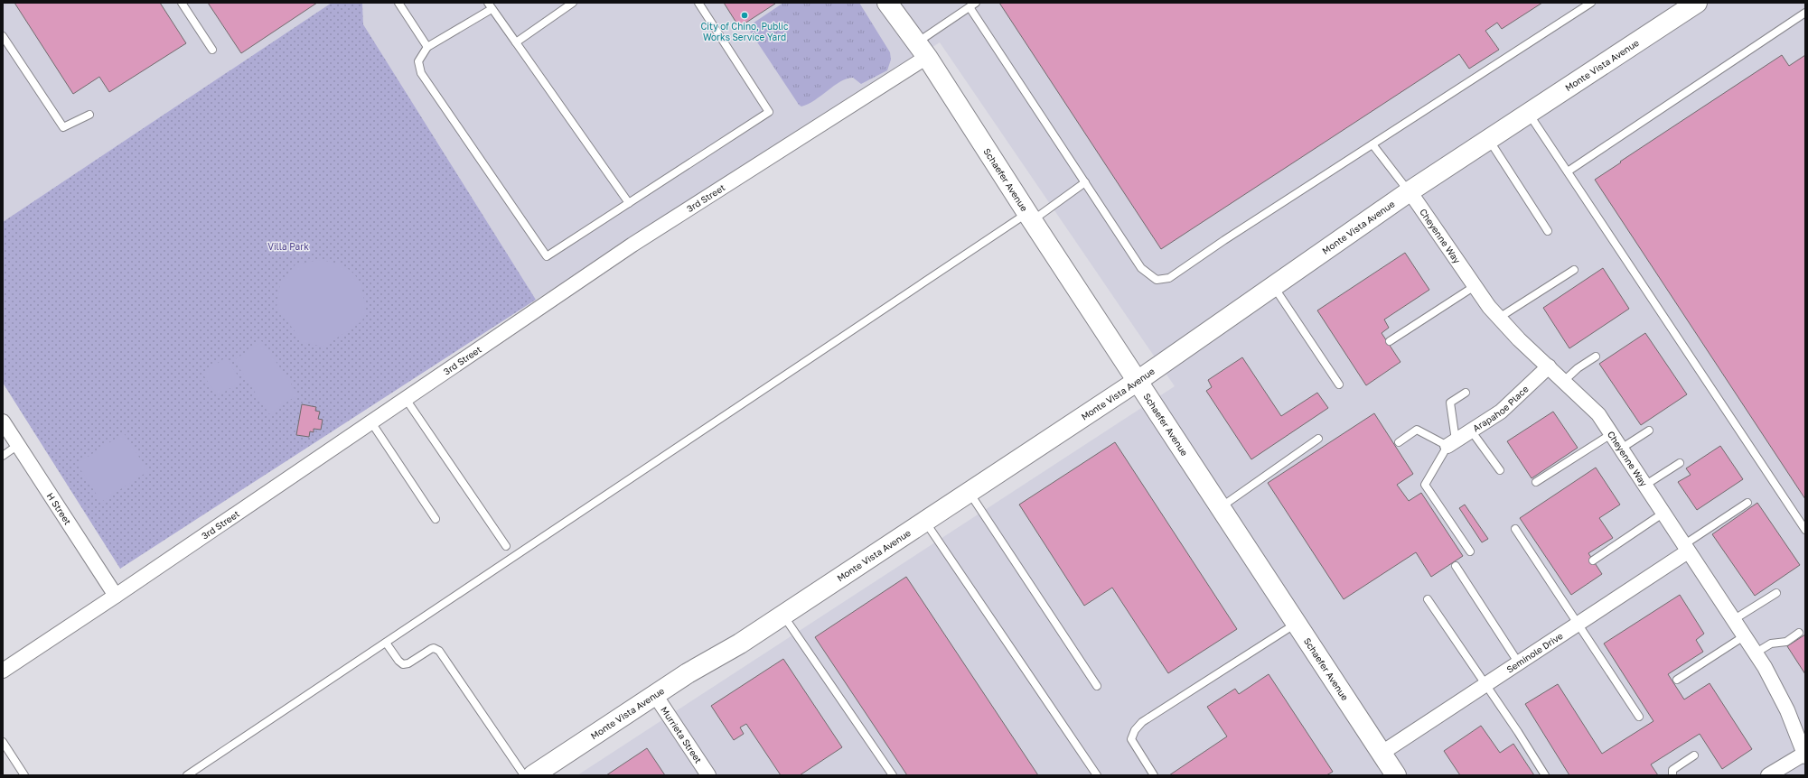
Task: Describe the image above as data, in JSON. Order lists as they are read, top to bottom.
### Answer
{
  "streets": {
    "street": [
      "Monte Vista Avenue",
      "Schaefer Avenue",
      "3rd Street",
      "Cheyenne Way",
      "Arapahoe Place",
      "H Street",
      "Seminole Drive",
      "Murrieta Street"
    ]
  },
  "crossings": [
    ["Monte Vista Avenue", "Schaefer Avenue"],
    ["Monte Vista Avenue", "Cheyenne Way"],
    ["Monte Vista Avenue", "Murrieta Street"],
    ["Schaefer Avenue", "3rd Street"],
    ["Schaefer Avenue", "Seminole Drive"],
    ["3rd Street", "H Street"],
    ["Cheyenne Way", "Arapahoe Place"],
    ["Cheyenne Way", "Seminole Drive"]
  ],
  "parks": ["Villa Park"],
  "places": ["City of Chino, Public Works Service Yard"]
}
